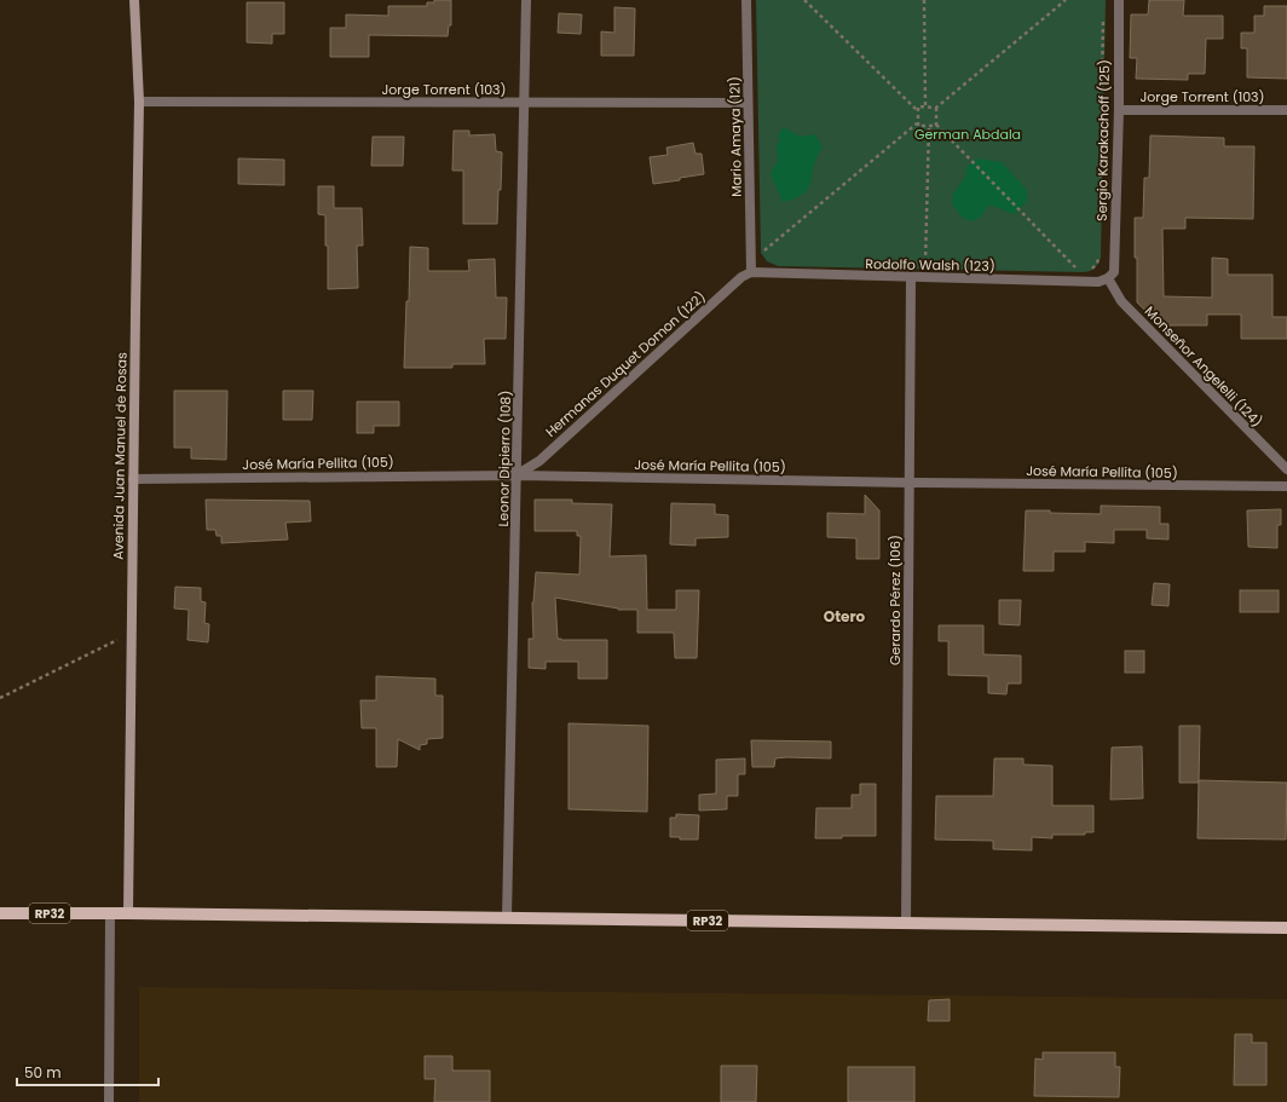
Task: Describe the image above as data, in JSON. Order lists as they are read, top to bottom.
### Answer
{
  "streets": {
    "main road": ["Avenida Juan Manuel de Rosas", "RP32"],
    "street": [
      "Jorge Torrent (103)",
      "Mario Amaya (121)",
      "Sergio Karakachoff (125)",
      "Rodolfo Walsh (123)",
      "Hermanas Duquet Domon (122)",
      "Monseñor Angelelli (124)",
      "Leonor Dipierro (108)",
      "José María Pellita (105)",
      "Gerardo Pérez (106)"
    ]
  },
  "crossings": [
    ["Jorge Torrent (103)", "Mario Amaya (121)"],
    ["Jorge Torrent (103)", "Sergio Karakachoff (125)"],
    ["Jorge Torrent (103)", "Avenida Juan Manuel de Rosas"],
    ["Jorge Torrent (103)", "Leonor Dipierro (108)"],
    ["Mario Amaya (121)", "Rodolfo Walsh (123)"],
    ["Mario Amaya (121)", "Hermanas Duquet Domon (122)"],
    ["Sergio Karakachoff (125)", "Rodolfo Walsh (123)"],
    ["Sergio Karakachoff (125)", "Monseñor Angelelli (124)"],
    ["Rodolfo Walsh (123)", "Hermanas Duquet Domon (122)"],
    ["Rodolfo Walsh (123)", "Monseñor Angelelli (124)"],
    ["Rodolfo Walsh (123)", "Gerardo Pérez (106)"],
    ["Hermanas Duquet Domon (122)", "Leonor Dipierro (108)"],
    ["Hermanas Duquet Domon (122)", "José María Pellita (105)"],
    ["Avenida Juan Manuel de Rosas", "José María Pellita (105)"],
    ["Avenida Juan Manuel de Rosas", "RP32"],
    ["Leonor Dipierro (108)", "José María Pellita (105)"],
    ["Leonor Dipierro (108)", "RP32"],
    ["José María Pellita (105)", "Gerardo Pérez (106)"],
    ["Gerardo Pérez (106)", "RP32"]
  ],
  "districts": ["Otero"],
  "parks": ["German Abdala"],
  "scale_bar": "50 m"
}
